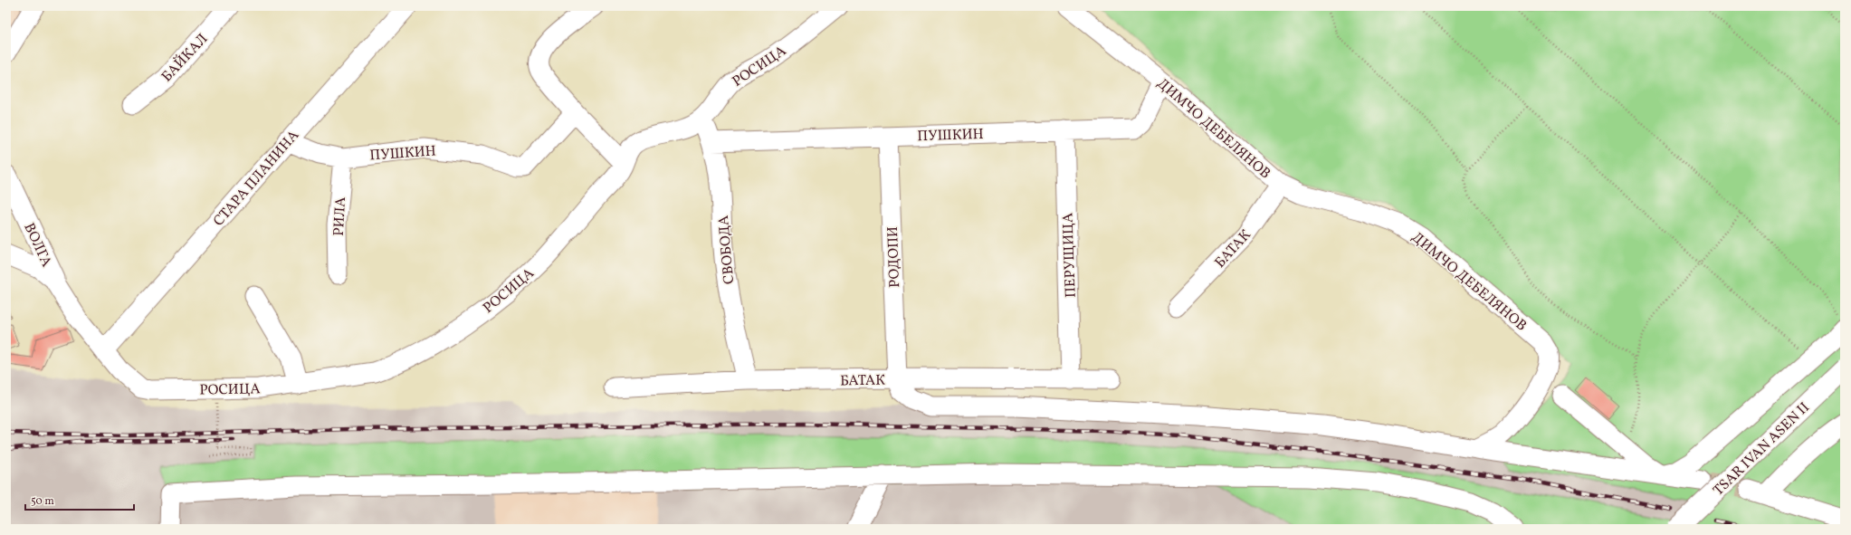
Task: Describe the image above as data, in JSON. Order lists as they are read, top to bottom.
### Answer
{
  "streets": {
    "main road": ["TSAR IVAN ASEN II"],
    "street": [
      "БАЙКАЛ",
      "РОСИЦА",
      "ДИМЧО ДЕБЕЛЯНОВ",
      "ПУШКИН",
      "СТАРА ПЛАНИНА",
      "РИЛА",
      "ВОЛГА",
      "БАТАК",
      "СВОБОДА",
      "ПЕРУЩИЦА",
      "РОДОПИ"
    ]
  },
  "crossings": [
    ["РОСИЦА", "СТАРА ПЛАНИНА"],
    ["РОСИЦА", "ВОЛГА"],
    ["РОСИЦА", "СВОБОДА"],
    ["ДИМЧО ДЕБЕЛЯНОВ", "ПУШКИН"],
    ["ДИМЧО ДЕБЕЛЯНОВ", "БАТАК"],
    ["ПУШКИН", "СТАРА ПЛАНИНА"],
    ["ПУШКИН", "РИЛА"],
    ["ПУШКИН", "СВОБОДА"],
    ["ПУШКИН", "ПЕРУЩИЦА"],
    ["ПУШКИН", "РОДОПИ"],
    ["БАТАК", "СВОБОДА"],
    ["БАТАК", "ПЕРУЩИЦА"],
    ["БАТАК", "РОДОПИ"]
  ],
  "scale_bar": "50 m"
}
